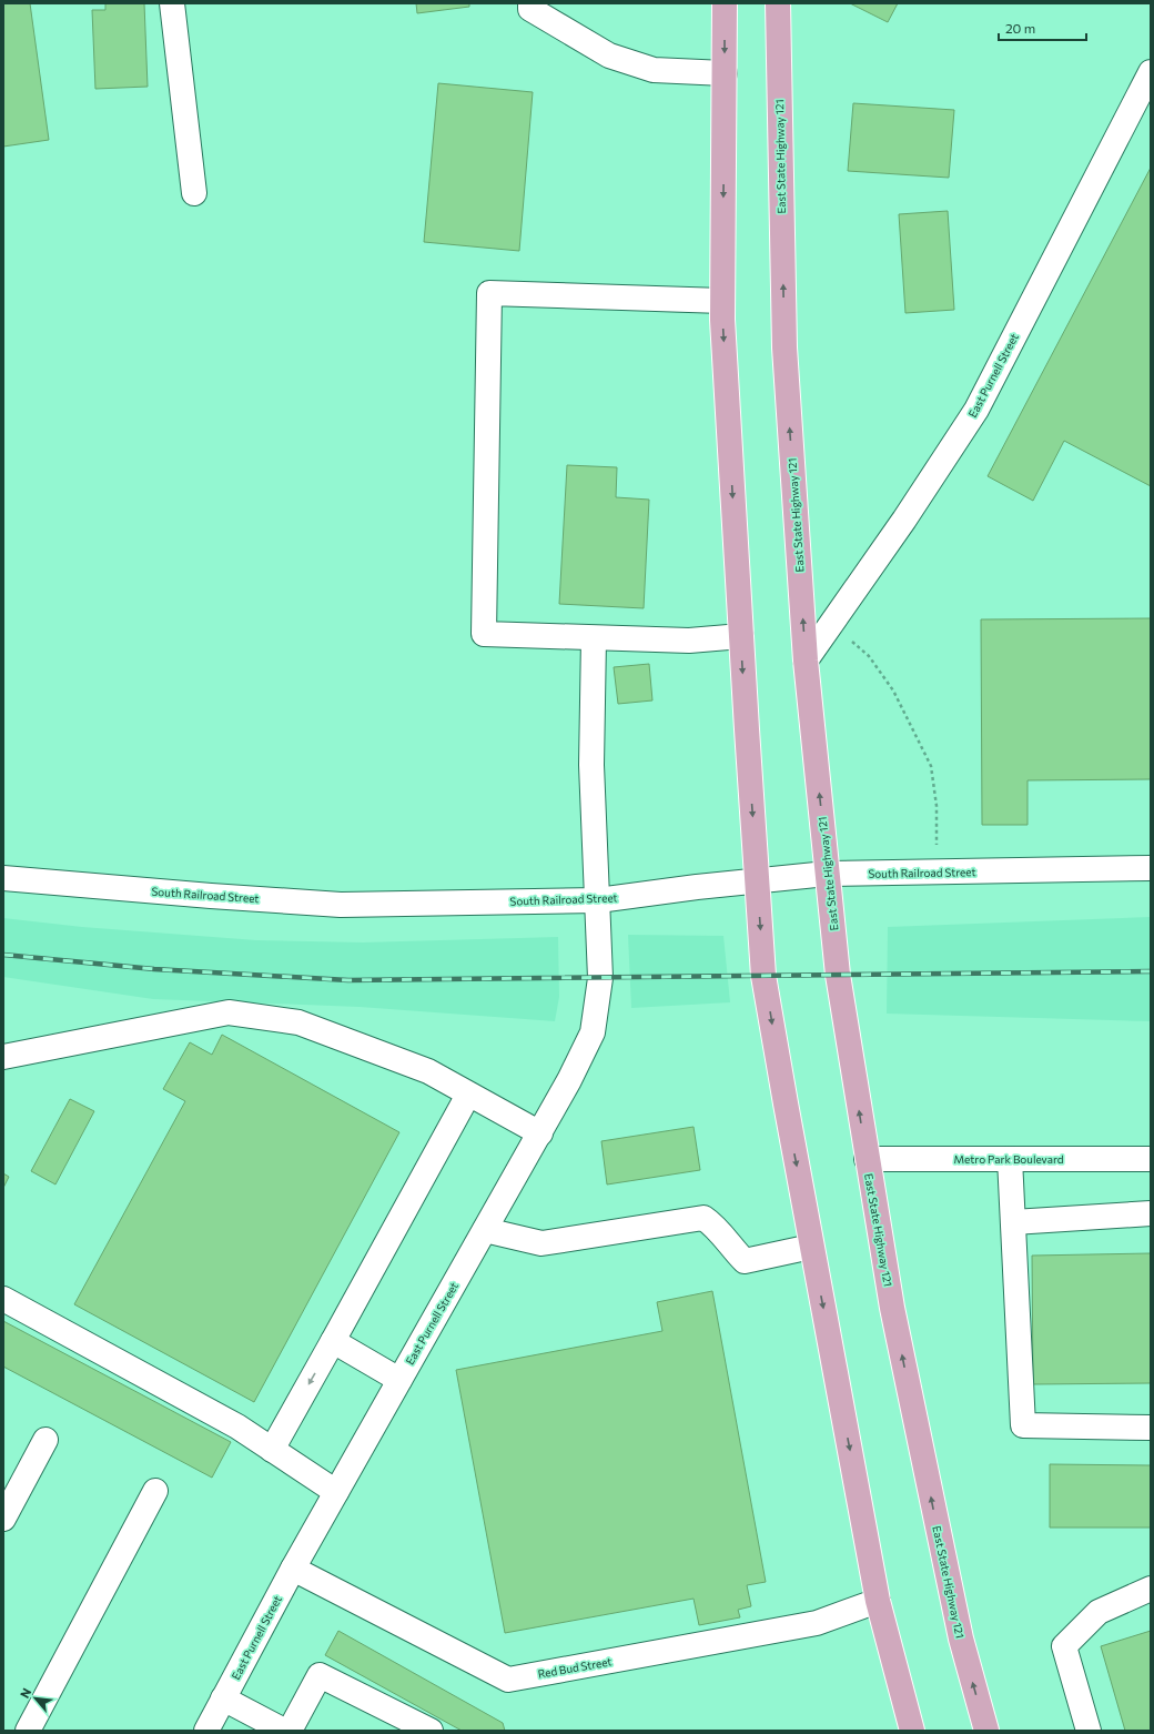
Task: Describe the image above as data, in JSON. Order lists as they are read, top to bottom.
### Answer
{
  "streets": {
    "main road": ["East State Highway 121"],
    "street": [
      "East Purnell Street",
      "South Railroad Street",
      "Metro Park Boulevard",
      "Red Bud Street"
    ]
  },
  "crossings": [
    ["East State Highway 121", "East Purnell Street"],
    ["East State Highway 121", "South Railroad Street"],
    ["East State Highway 121", "Metro Park Boulevard"],
    ["East Purnell Street", "South Railroad Street"],
    ["East Purnell Street", "Red Bud Street"]
  ],
  "scale_bar": "20 m",
  "north": "top left"
}
